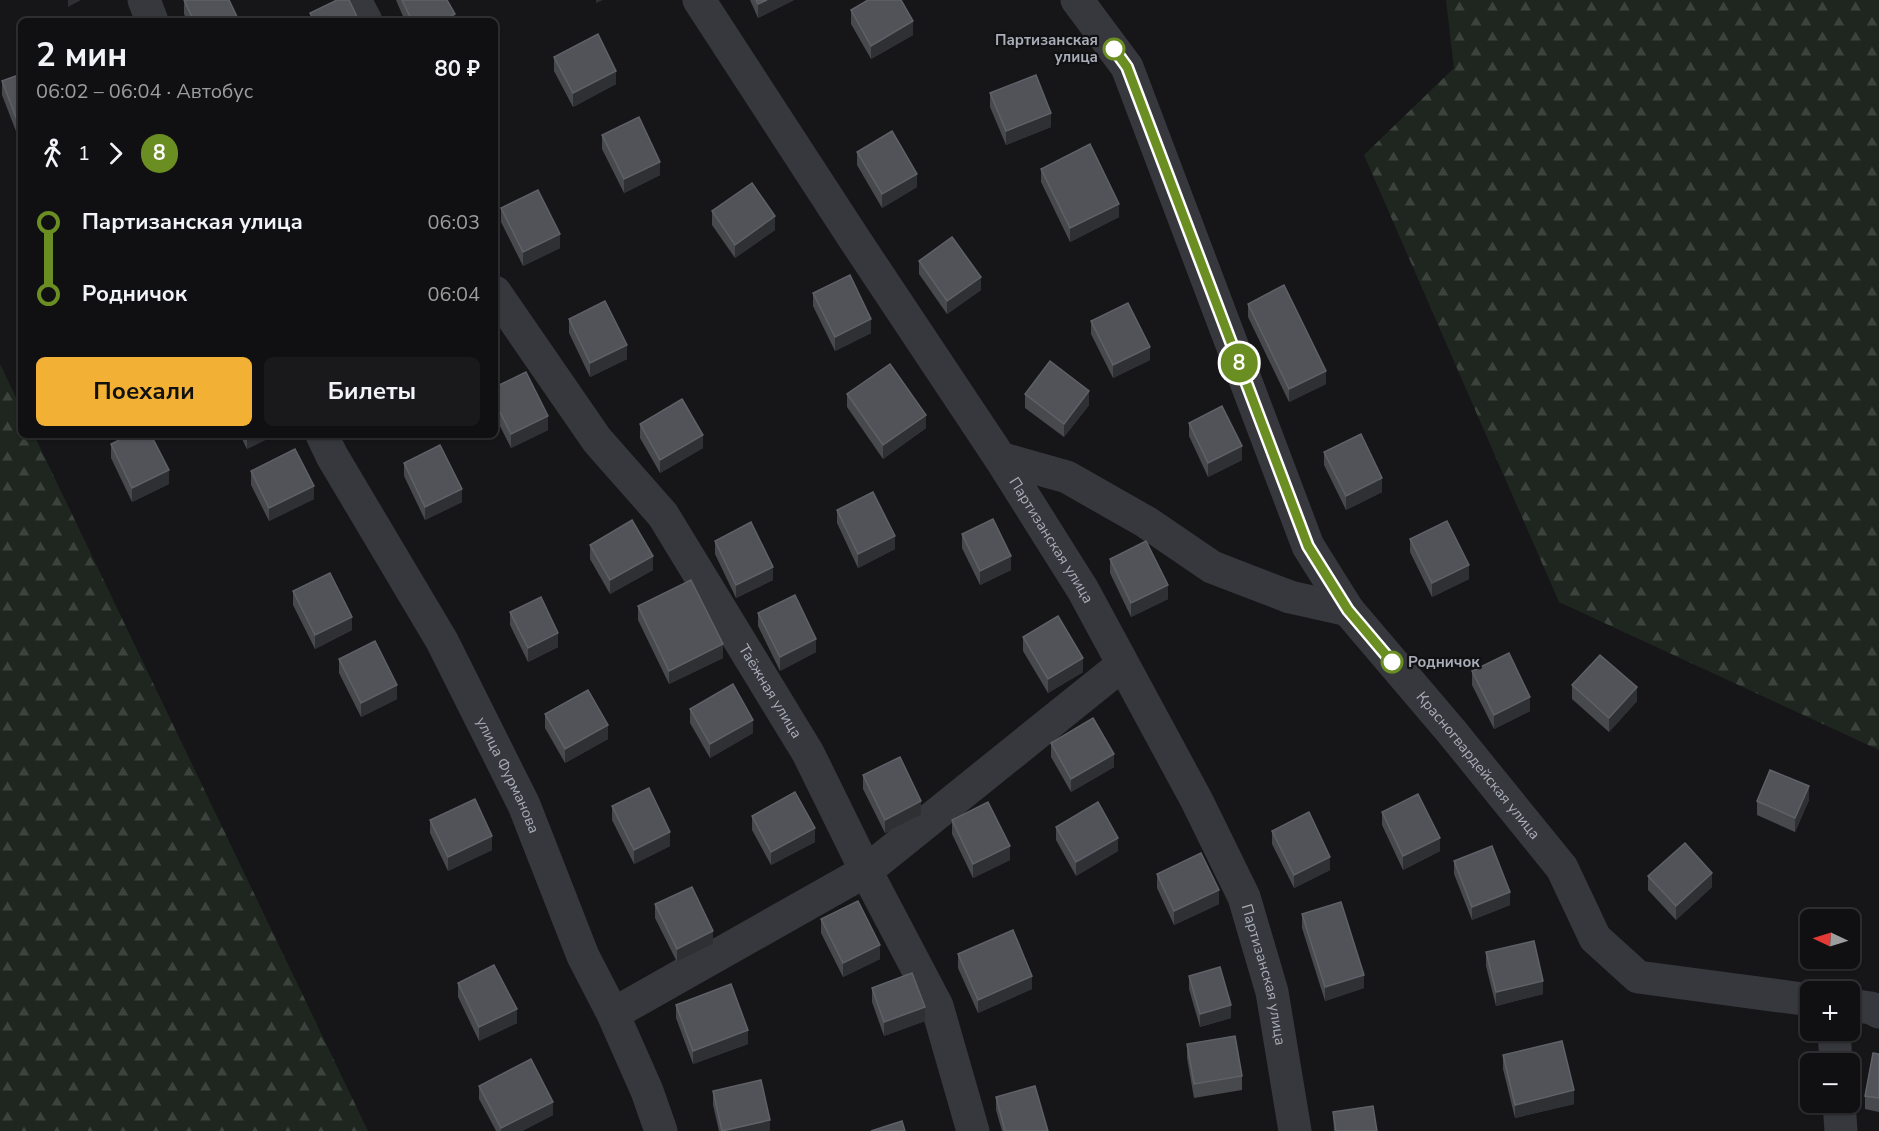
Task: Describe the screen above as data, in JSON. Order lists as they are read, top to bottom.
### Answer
{
  "streets": {
    "street": [
      "Партизанская улица",
      "Таёжная улица",
      "Красногвардейская улица",
      "улица Фурманова"
    ]
  },
  "places": ["Партизанская улица", "Родничок"],
  "lines": ["bus line 8"],
  "north": "left",
  "page": {
    "on_map": "8",
    "heading": ["2 мин", "06:02 – 06:04 · Автобус", "80 ₽"],
    "legs": ["1", "8"],
    "list": [
      {
        "name": "Партизанская улица",
        "value": "06:03"
      },
      {
        "name": "Родничок",
        "value": "06:04"
      }
    ],
    "buttons": ["Поехали", "Билеты"],
    "map_buttons": ["+", "−"]
  }
}
